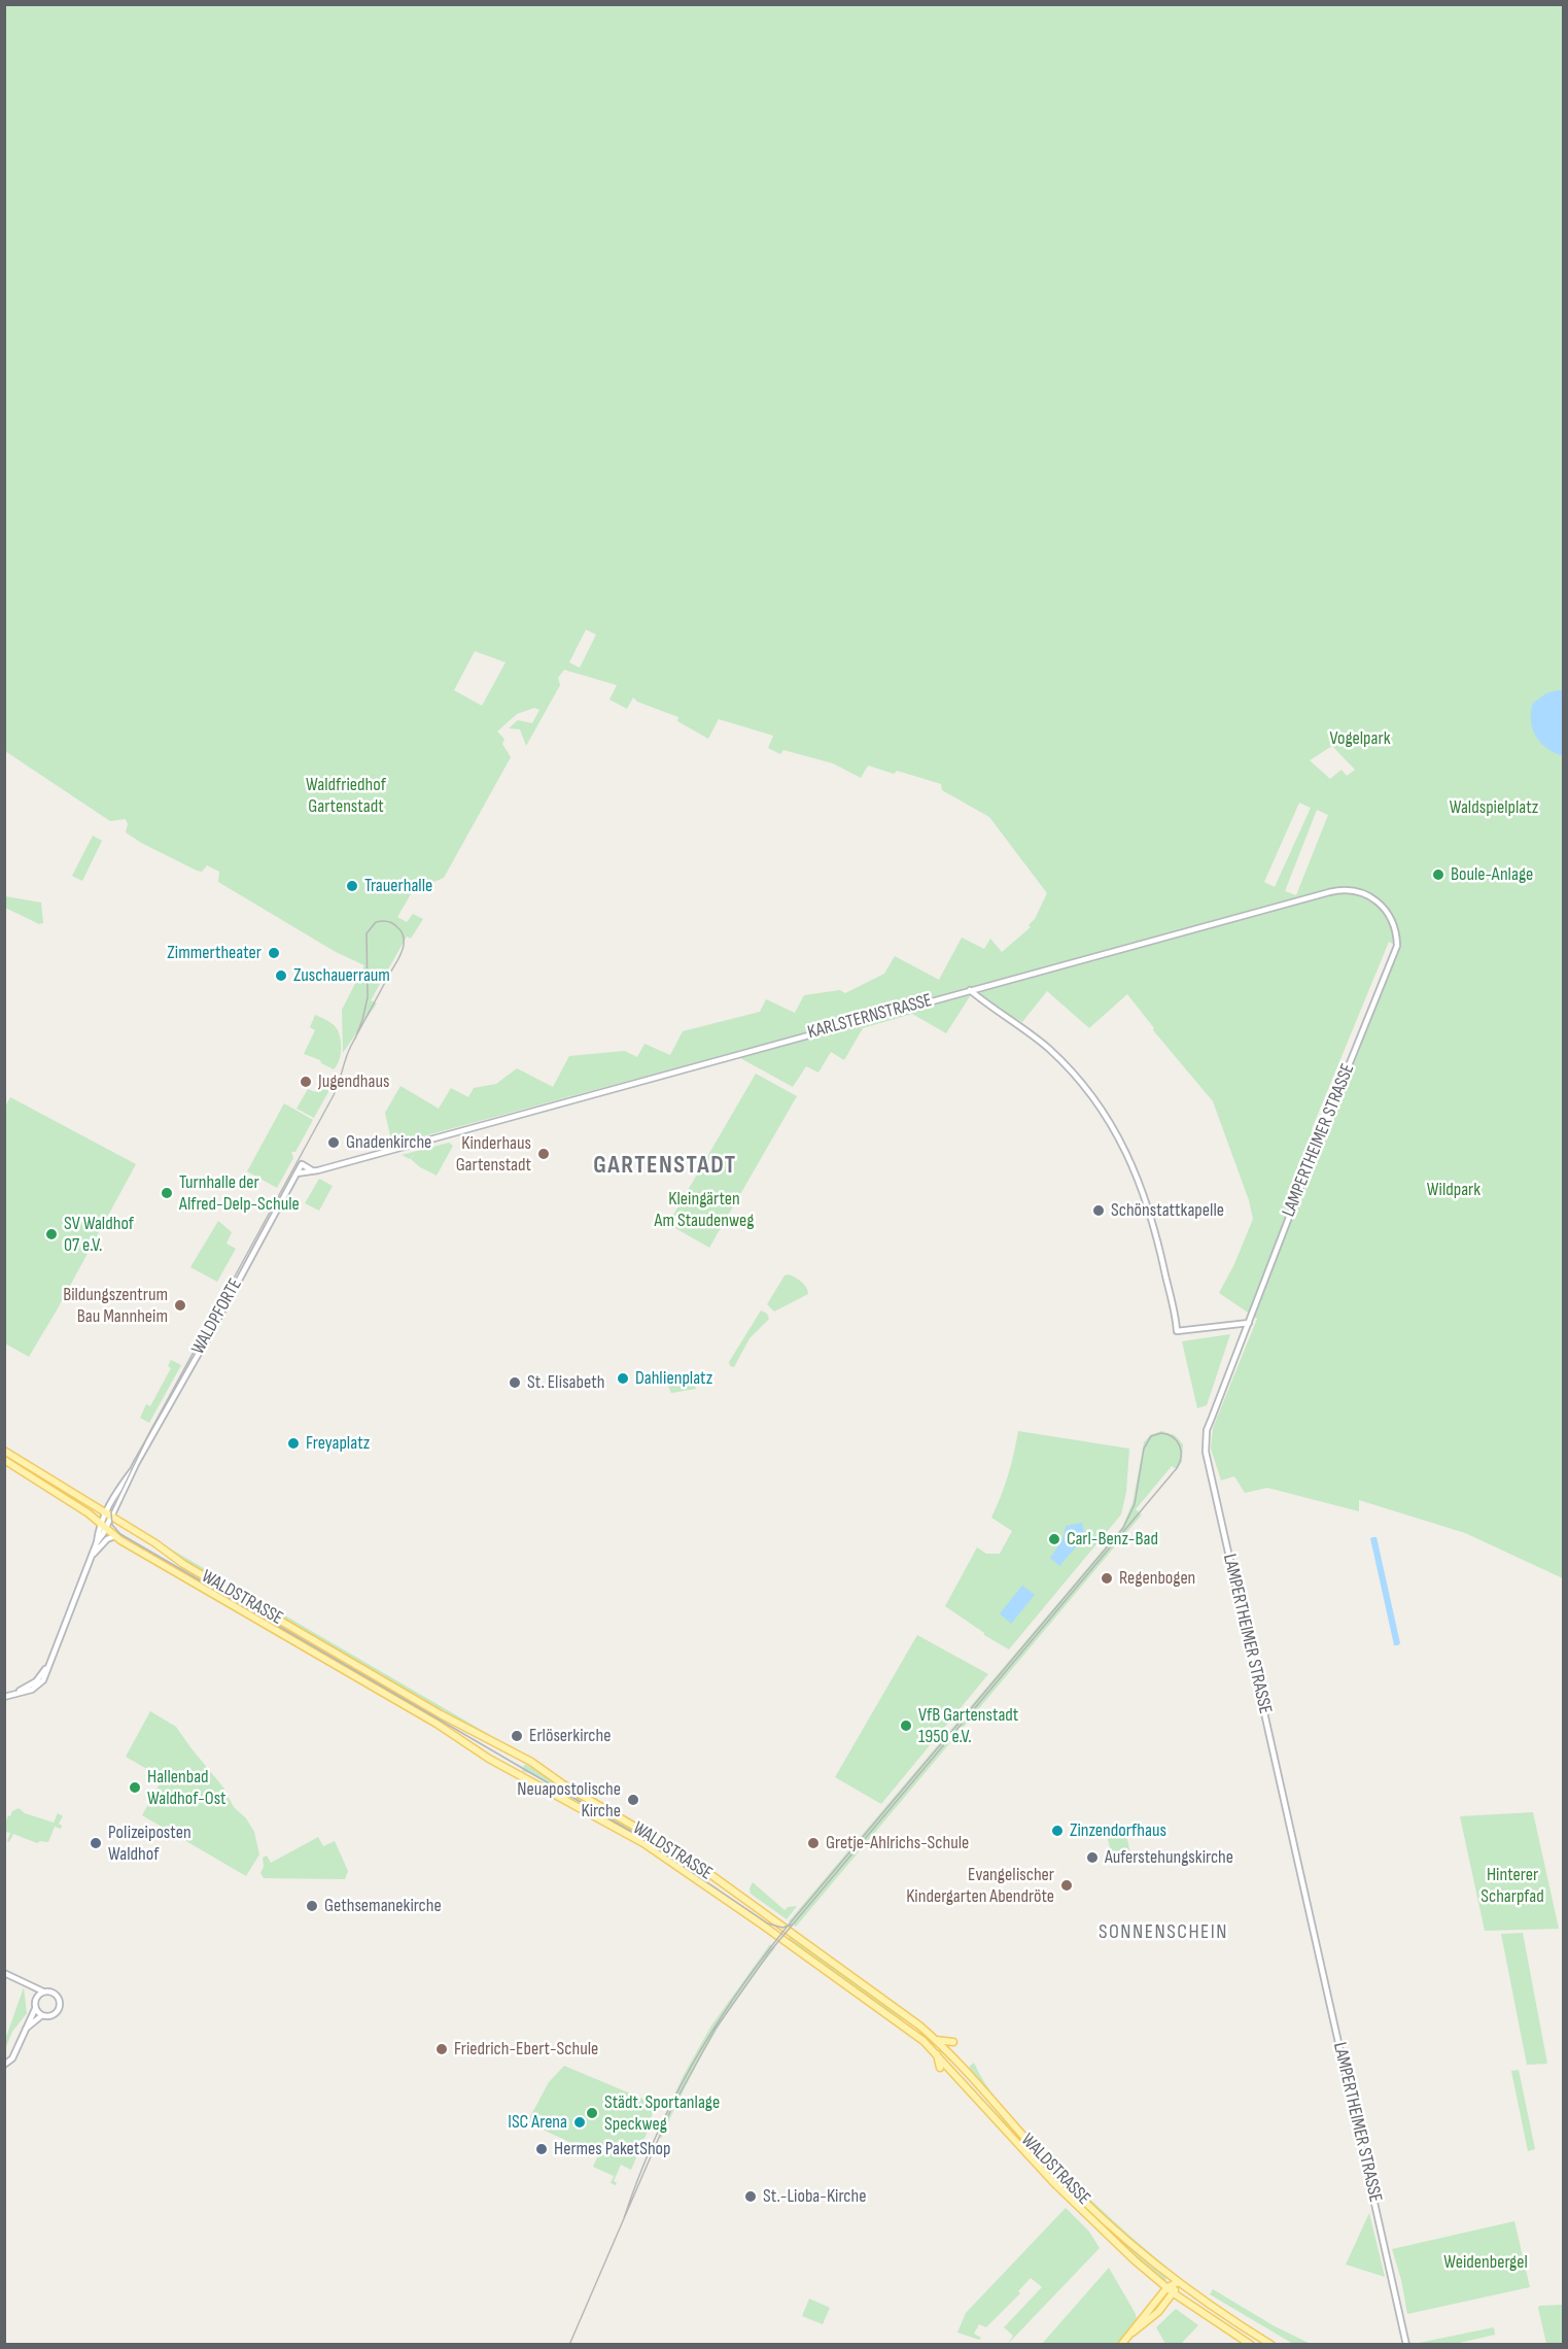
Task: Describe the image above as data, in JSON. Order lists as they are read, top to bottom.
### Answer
{
  "streets": {
    "main road": ["WALDSTRASSE"],
    "street": ["KARLSTERNSTRASSE", "LAMPERTHEIMER STRASSE", "WALDPFORTE"]
  },
  "crossings": [
    ["KARLSTERNSTRASSE", "LAMPERTHEIMER STRASSE"],
    ["KARLSTERNSTRASSE", "WALDPFORTE"],
    ["WALDPFORTE", "WALDSTRASSE"]
  ],
  "districts": ["GARTENSTADT", "SONNENSCHEIN"],
  "parks": [
    "Vogelpark",
    "Waldfriedhof Gartenstadt",
    "Waldspielplatz",
    "Wildpark",
    "Kleingärten Am Staudenweg",
    "Hinterer Scharpfad",
    "Weidenbergel"
  ],
  "places": [
    "Boule-Anlage",
    "Trauerhalle",
    "Zimmertheater",
    "Zuschauerraum",
    "Jugendhaus",
    "Gnadenkirche",
    "Kinderhaus Gartenstadt",
    "Turnhalle der Alfred-Delp-Schule",
    "Schönstattkapelle",
    "SV Waldhof 07 e.V.",
    "Bildungszentrum Bau Mannheim",
    "Dahlienplatz",
    "St. Elisabeth",
    "Freyaplatz",
    "Carl-Benz-Bad",
    "Regenbogen",
    "VfB Gartenstadt 1950 e.V.",
    "Erlöserkirche",
    "Hallenbad Waldhof-Ost",
    "Neuapostolische Kirche",
    "Zinzendorfhaus",
    "Polizeiposten Waldhof",
    "Gretje-Ahlrichs-Schule",
    "Auferstehungskirche",
    "Evangelischer Kindergarten Abendröte",
    "Gethsemanekirche",
    "Friedrich-Ebert-Schule",
    "Städt. Sportanlage Speckweg",
    "ISC Arena",
    "Hermes PaketShop",
    "St.-Lioba-Kirche"
  ]
}
